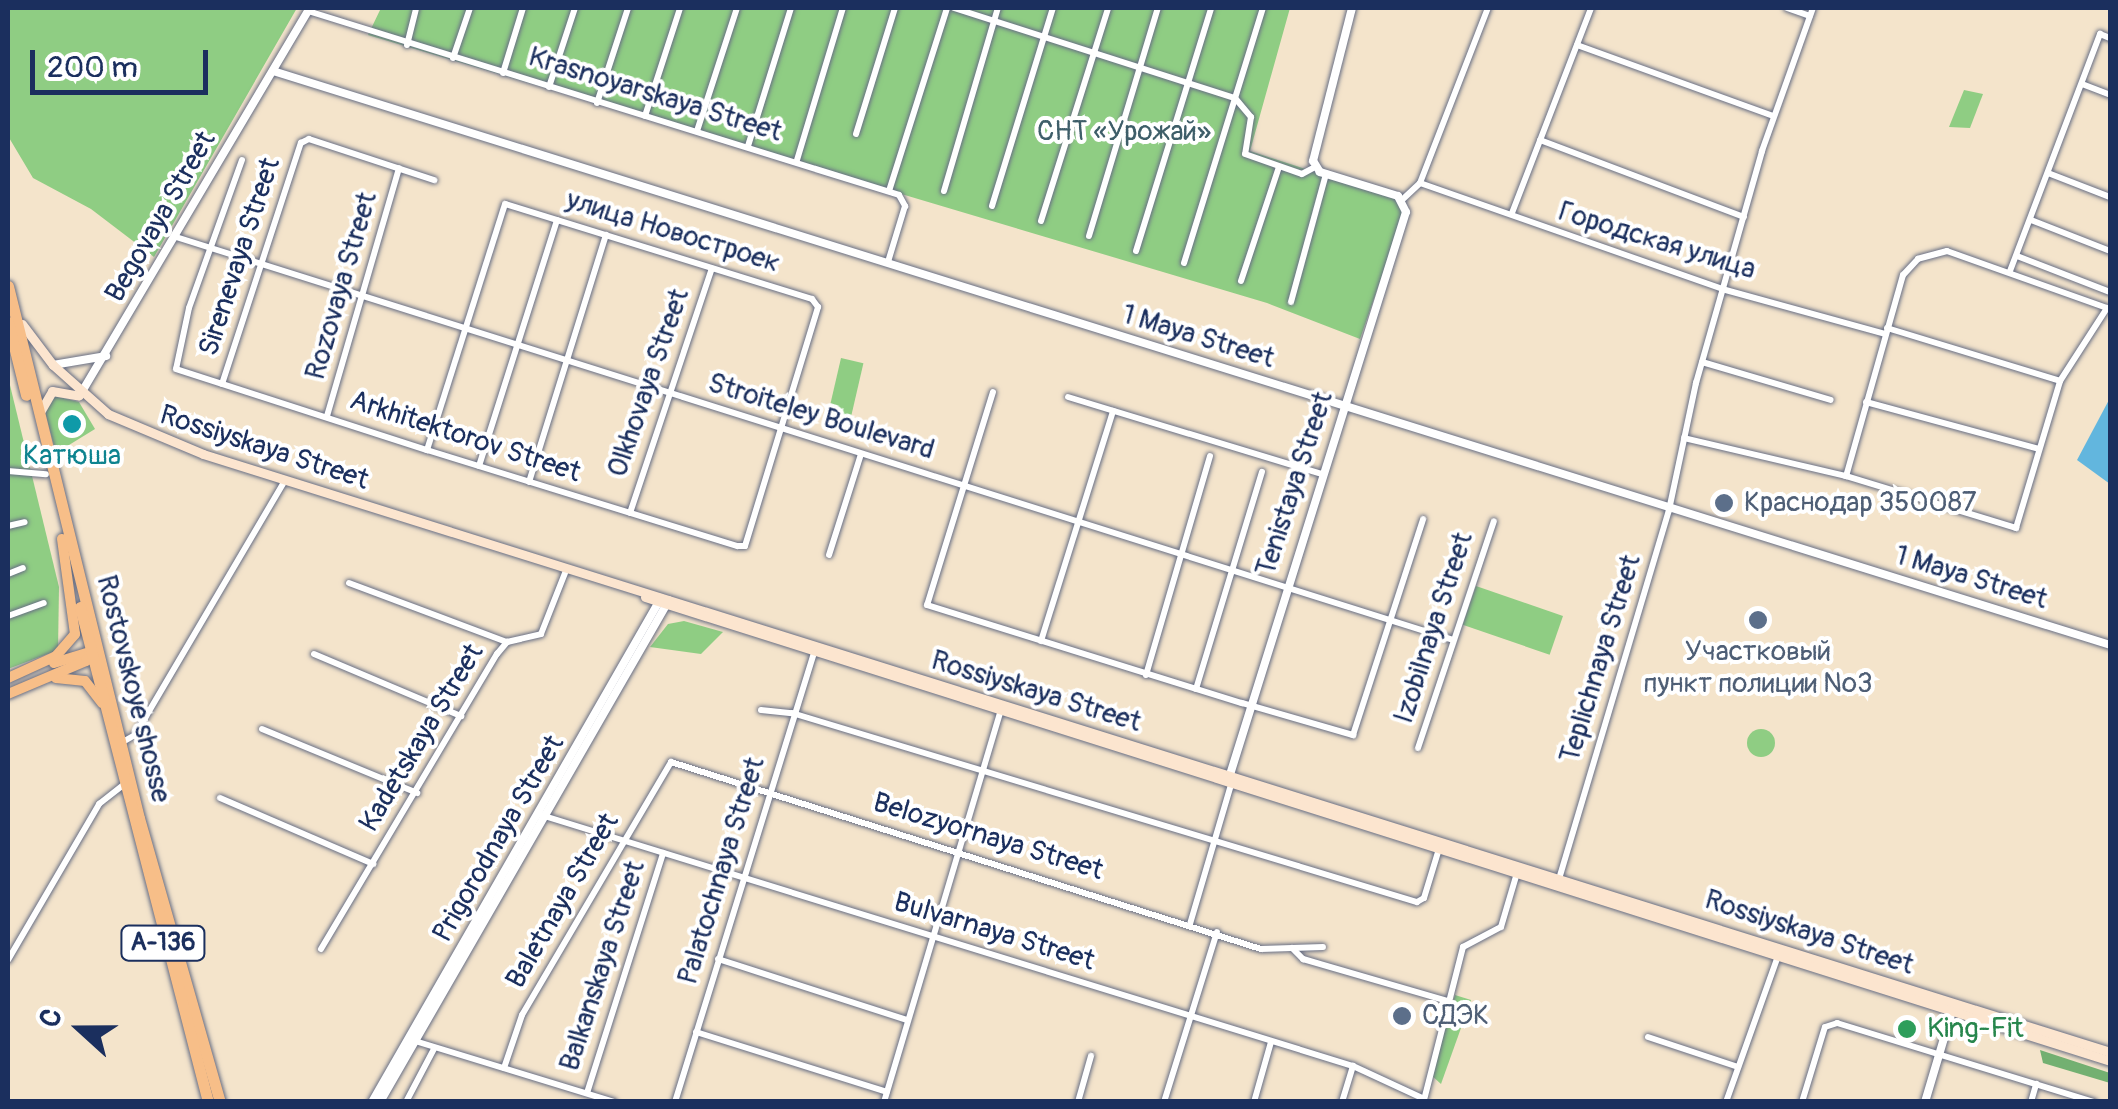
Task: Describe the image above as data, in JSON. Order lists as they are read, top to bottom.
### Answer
{
  "streets": {
    "highway": ["Rostovskoye shosse", "А-136"],
    "main road": ["Rossiyskaya Street"],
    "street": [
      "Krasnoyarskaya Street",
      "Begovaya Street",
      "улица Новостроек",
      "Городская улица",
      "Sirenevaya Street",
      "Rozovaya Street",
      "1 Maya Street",
      "Olkhovaya Street",
      "Stroiteley Boulevard",
      "Arkhitektorov Street",
      "Tenistaya Street",
      "Izobilnaya Street",
      "Teplichnaya Street",
      "Kadetskaya Street",
      "Belozyornaya Street",
      "Prigorodnaya Street",
      "Palatochnaya Street",
      "Baletnaya Street",
      "Bulvarnaya Street",
      "Balkanskaya Street"
    ]
  },
  "crossings": [
    ["Krasnoyarskaya Street", "Begovaya Street"],
    ["Begovaya Street", "1 Maya Street"],
    ["Begovaya Street", "Stroiteley Boulevard"],
    ["Begovaya Street", "Arkhitektorov Street"],
    ["Begovaya Street", "Rossiyskaya Street"],
    ["улица Новостроек", "Olkhovaya Street"],
    ["улица Новостроек", "Stroiteley Boulevard"],
    ["улица Новостроек", "Arkhitektorov Street"],
    ["Городская улица", "Teplichnaya Street"],
    ["Sirenevaya Street", "Rozovaya Street"],
    ["Sirenevaya Street", "Stroiteley Boulevard"],
    ["Sirenevaya Street", "Arkhitektorov Street"],
    ["Rozovaya Street", "Stroiteley Boulevard"],
    ["Rozovaya Street", "Arkhitektorov Street"],
    ["1 Maya Street", "Tenistaya Street"],
    ["1 Maya Street", "Teplichnaya Street"],
    ["Olkhovaya Street", "Stroiteley Boulevard"],
    ["Olkhovaya Street", "Arkhitektorov Street"],
    ["Stroiteley Boulevard", "Arkhitektorov Street"],
    ["Stroiteley Boulevard", "Tenistaya Street"],
    ["Stroiteley Boulevard", "Izobilnaya Street"],
    ["Rossiyskaya Street", "Tenistaya Street"],
    ["Rossiyskaya Street", "Teplichnaya Street"],
    ["Rossiyskaya Street", "Rostovskoye shosse"],
    ["Rossiyskaya Street", "Kadetskaya Street"],
    ["Rossiyskaya Street", "Prigorodnaya Street"],
    ["Rossiyskaya Street", "Palatochnaya Street"],
    ["Rossiyskaya Street", "А-136"],
    ["Rostovskoye shosse", "А-136"],
    ["Belozyornaya Street", "Palatochnaya Street"],
    ["Belozyornaya Street", "Baletnaya Street"],
    ["Prigorodnaya Street", "Bulvarnaya Street"],
    ["Palatochnaya Street", "Bulvarnaya Street"],
    ["Baletnaya Street", "Bulvarnaya Street"],
    ["Bulvarnaya Street", "Balkanskaya Street"]
  ],
  "parks": ["СНТ «Урожай»"],
  "places": [
    "Катюша",
    "Краснодар 350087",
    "Участковый пункт полиции №3",
    "СДЭК",
    "King-Fit"
  ],
  "scale_bar": "200 m",
  "north": "left"
}
